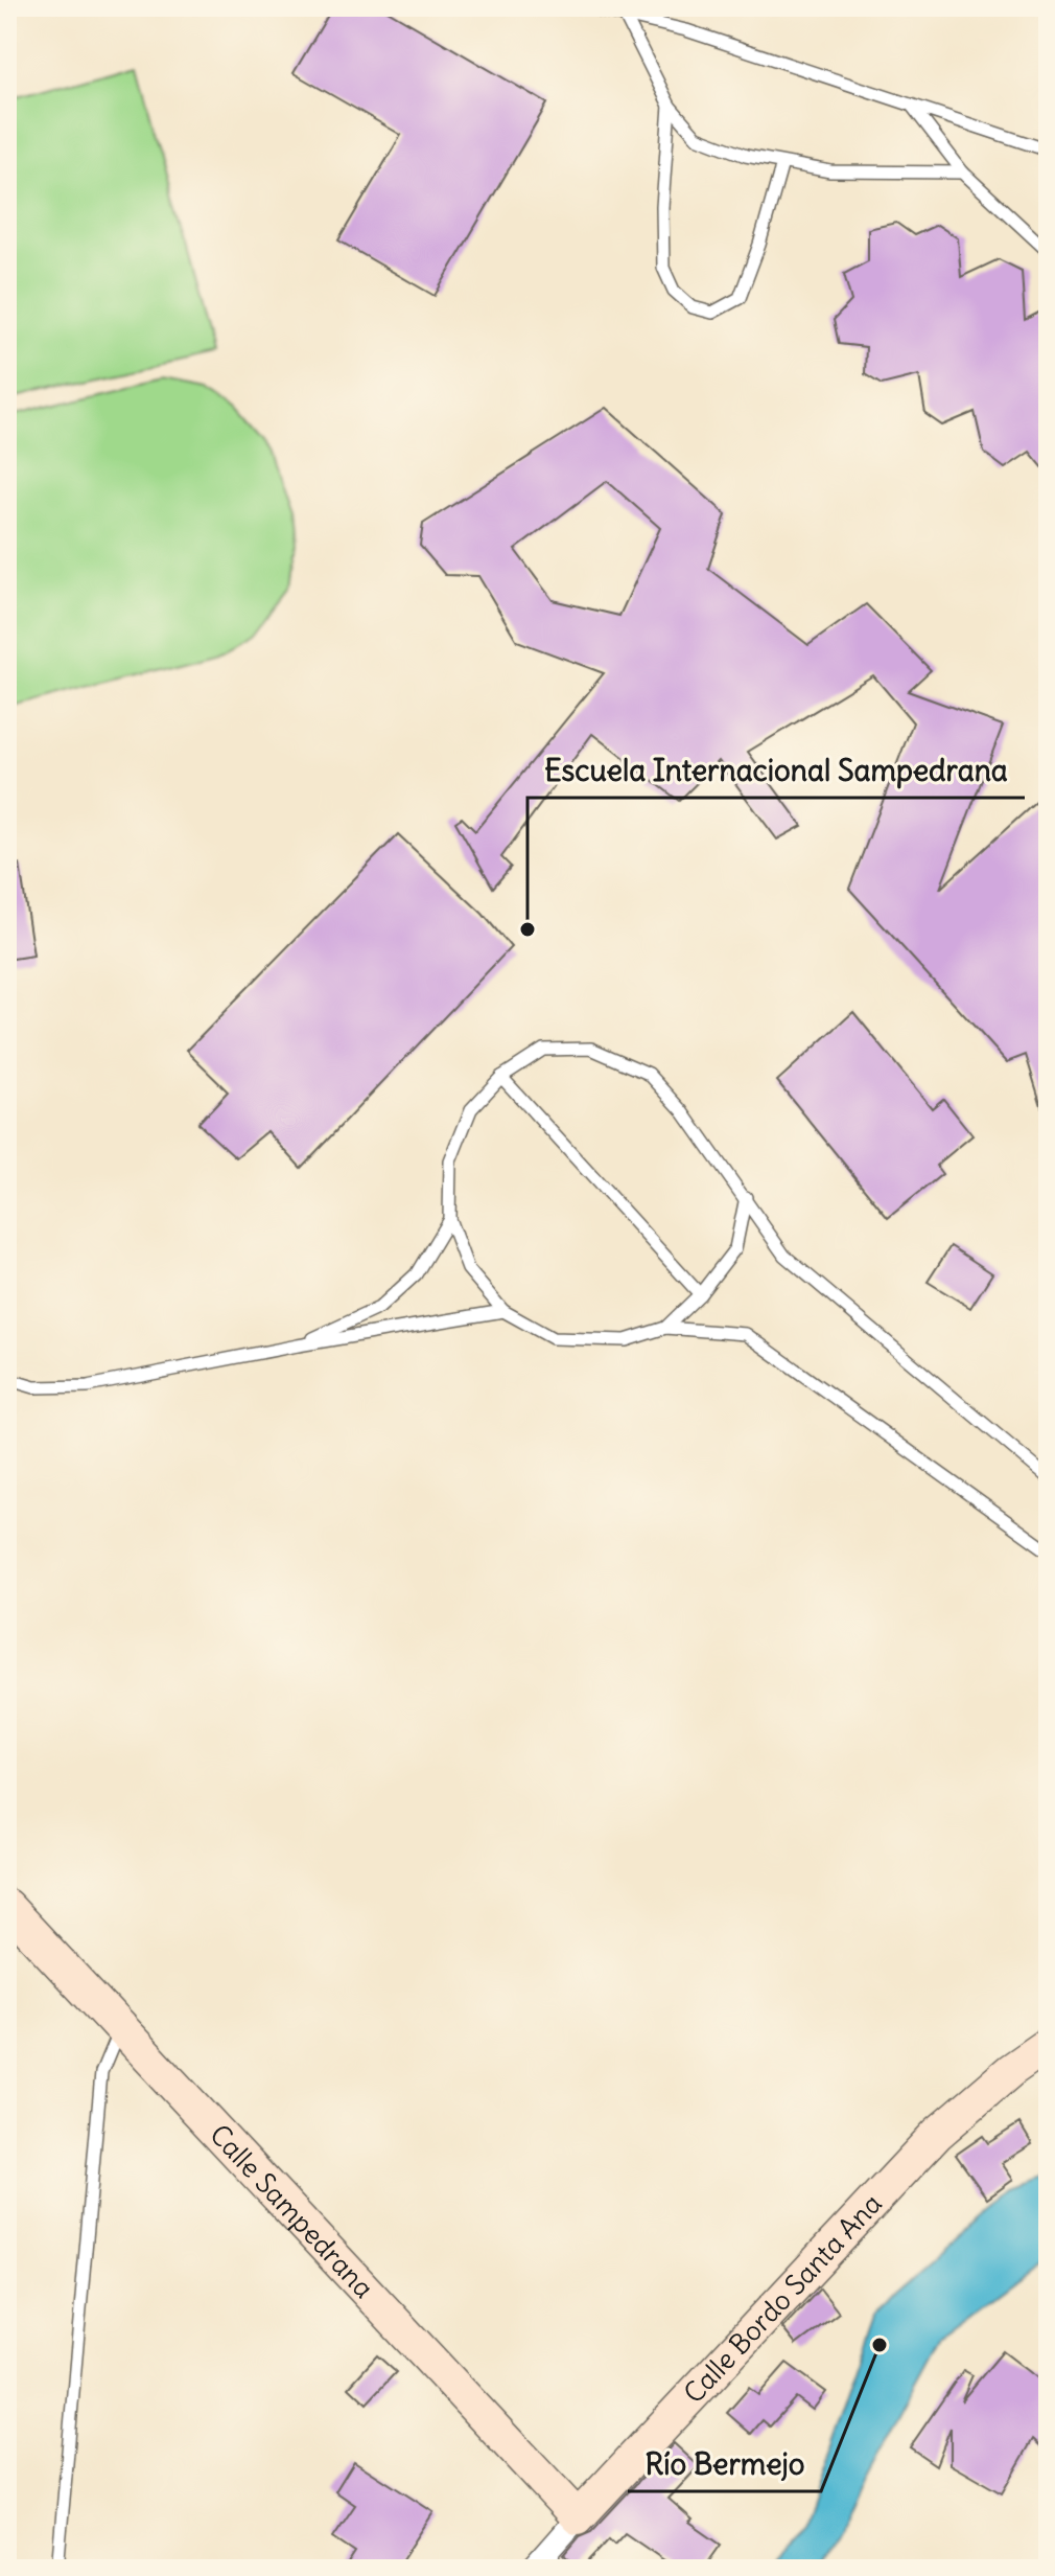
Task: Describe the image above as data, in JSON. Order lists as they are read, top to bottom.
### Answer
{
  "streets": {
    "street": ["Calle Sampedrana", "Calle Bordo Santa Ana"]
  },
  "crossings": [
    ["Calle Sampedrana", "Calle Bordo Santa Ana"]
  ],
  "places": ["Escuela Internacional Sampedrana", "Río Bermejo"]
}
